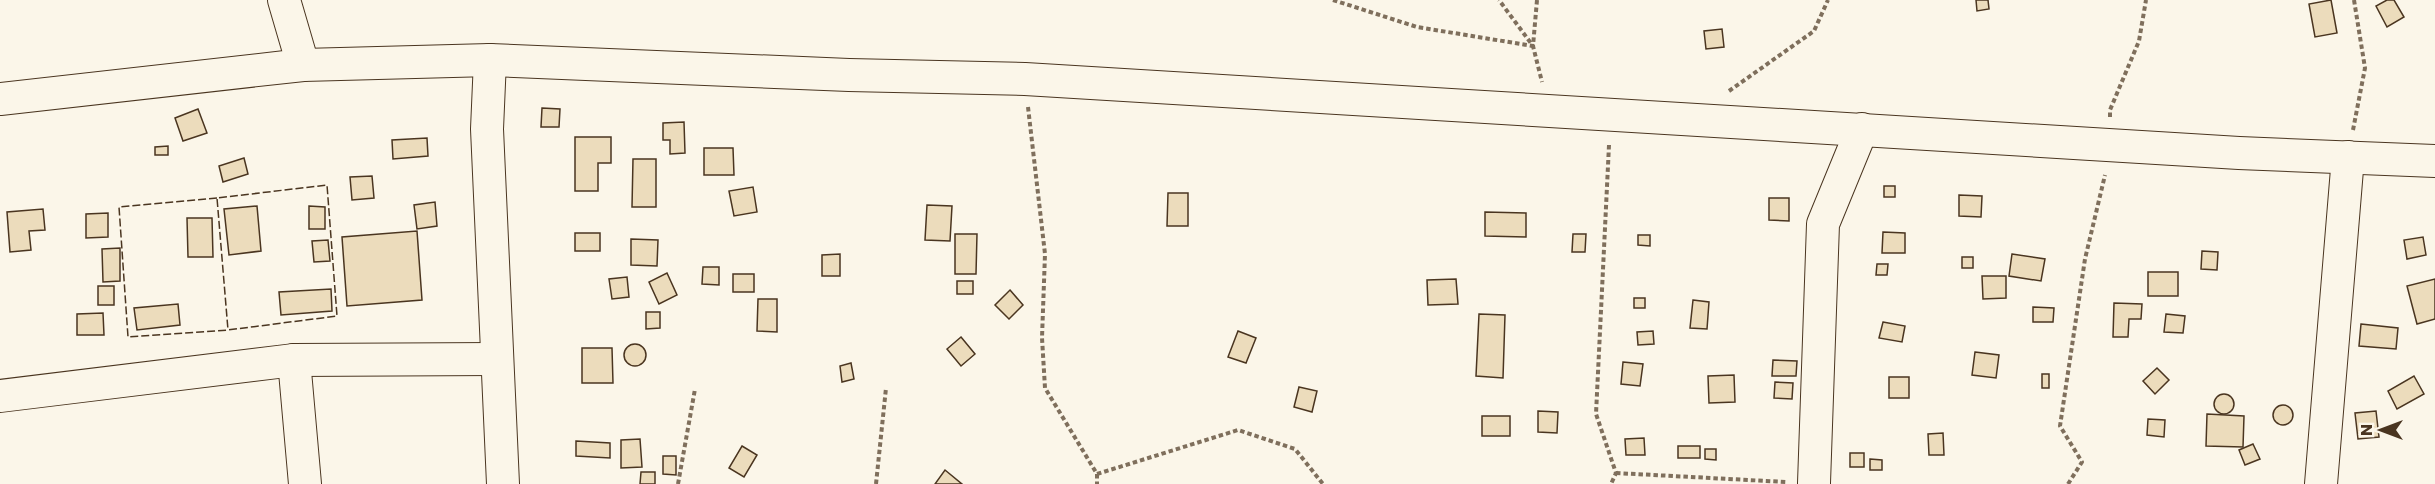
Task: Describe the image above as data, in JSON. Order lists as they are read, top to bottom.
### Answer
{
  "north": "left"
}
